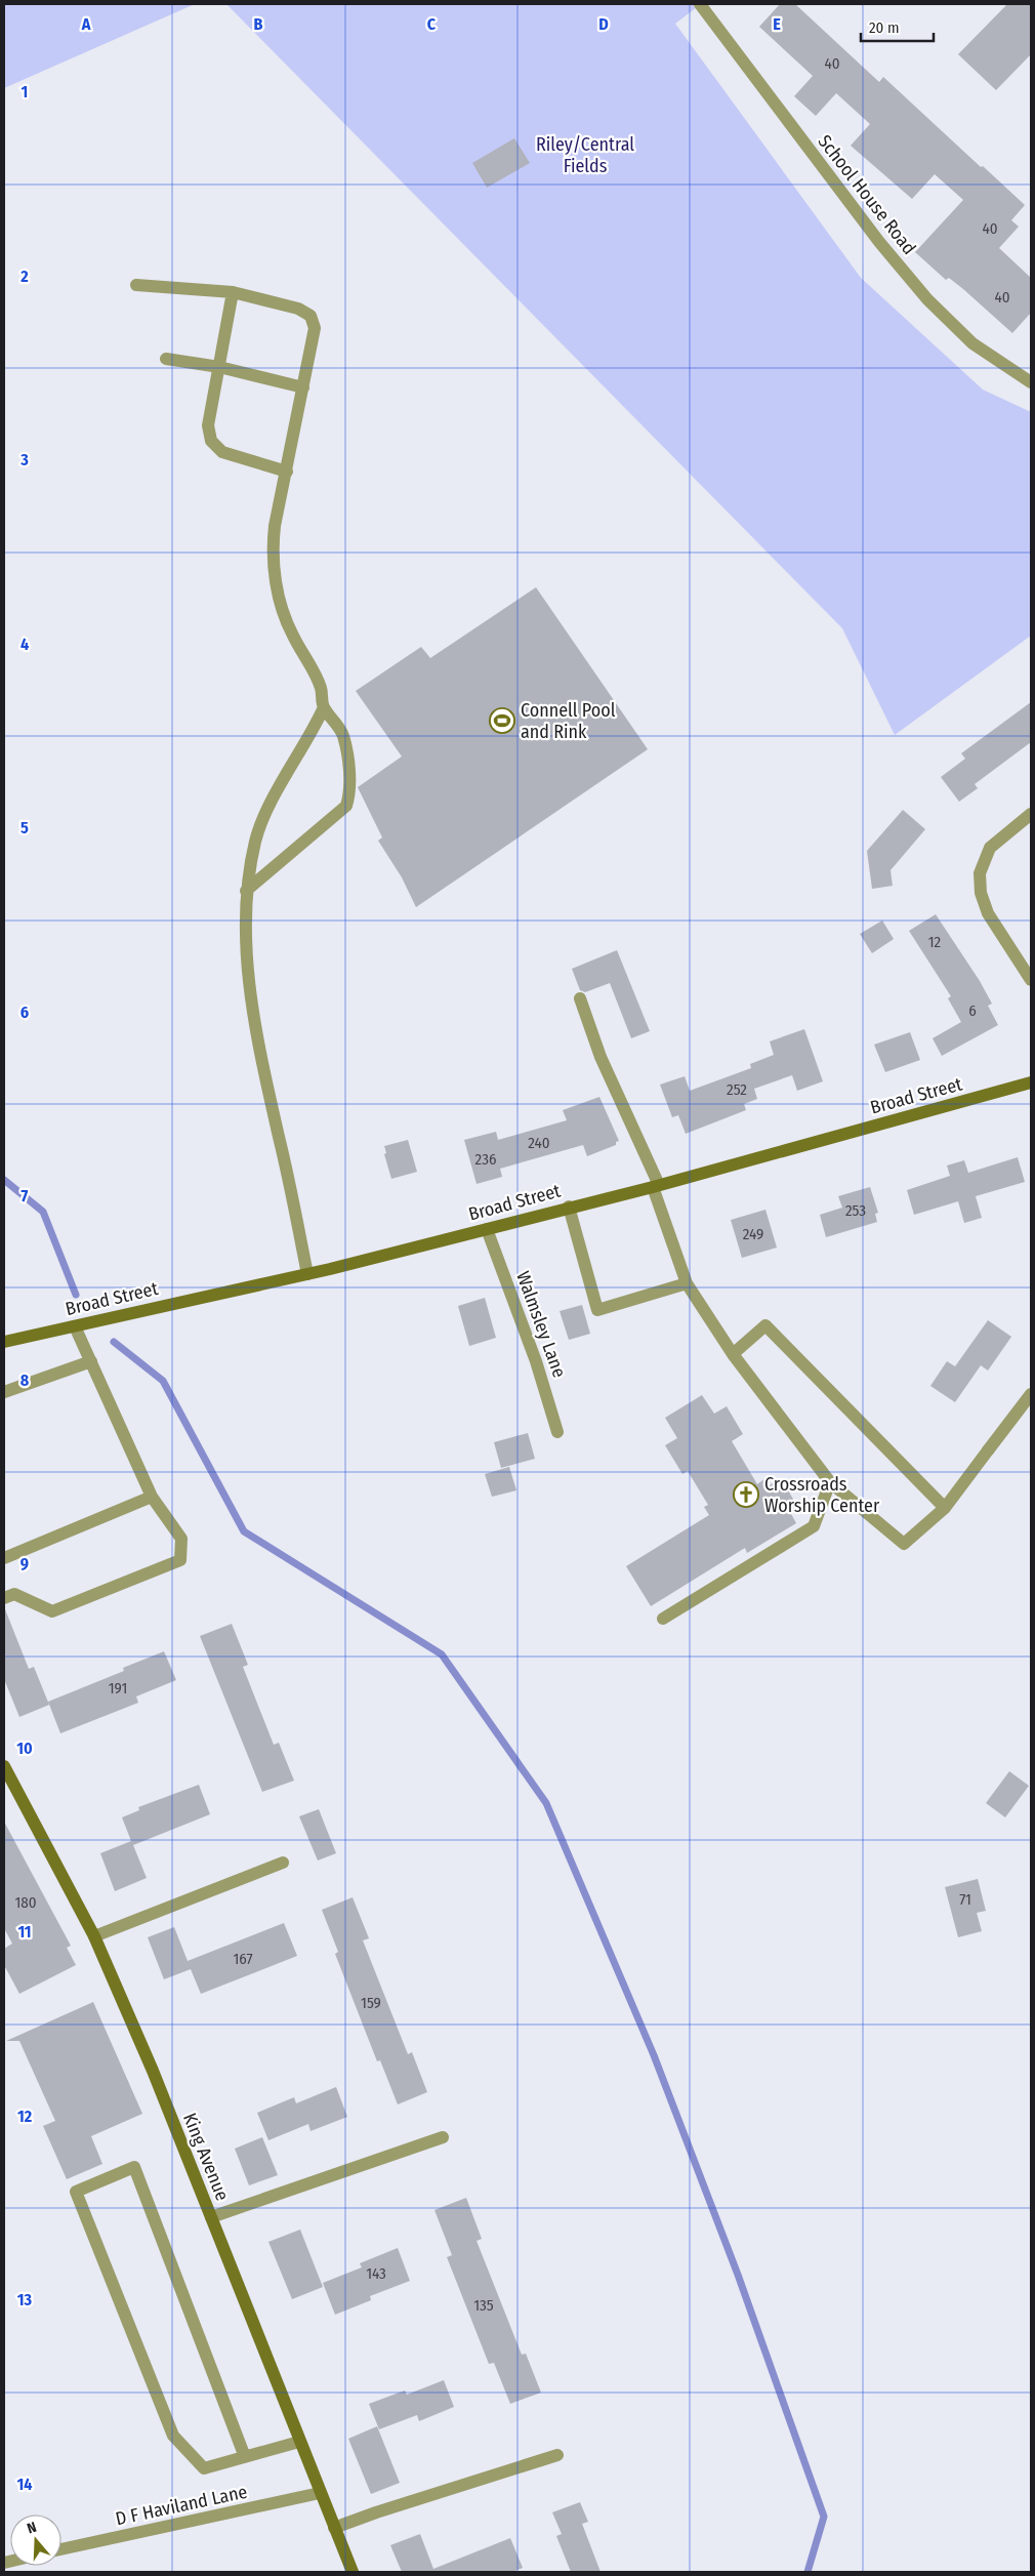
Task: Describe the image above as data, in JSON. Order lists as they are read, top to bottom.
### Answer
{
  "streets": {
    "main road": ["Broad Street", "King Avenue"],
    "street": ["School House Road", "Walmsley Lane", "D F Haviland Lane"]
  },
  "crossings": [
    ["Broad Street", "Walmsley Lane"],
    ["King Avenue", "D F Haviland Lane"]
  ],
  "parks": ["Riley/Central Fields"],
  "places": {
    "sports": ["Connell Pool and Rink"],
    "church": ["Crossroads Worship Center"]
  },
  "house_numbers": [
    "40",
    "40",
    "40",
    "12",
    "6",
    "252",
    "240",
    "236",
    "253",
    "249",
    "191",
    "71",
    "180",
    "167",
    "159",
    "143",
    "135"
  ],
  "scale_bar": "20 m",
  "north": "top",
  "grid": {
    "columns": [
      "A",
      "B",
      "C",
      "D",
      "E"
    ],
    "rows": [
      "1",
      "2",
      "3",
      "4",
      "5",
      "6",
      "7",
      "8",
      "9",
      "10",
      "11",
      "12",
      "13",
      "14"
    ]
  }
}
